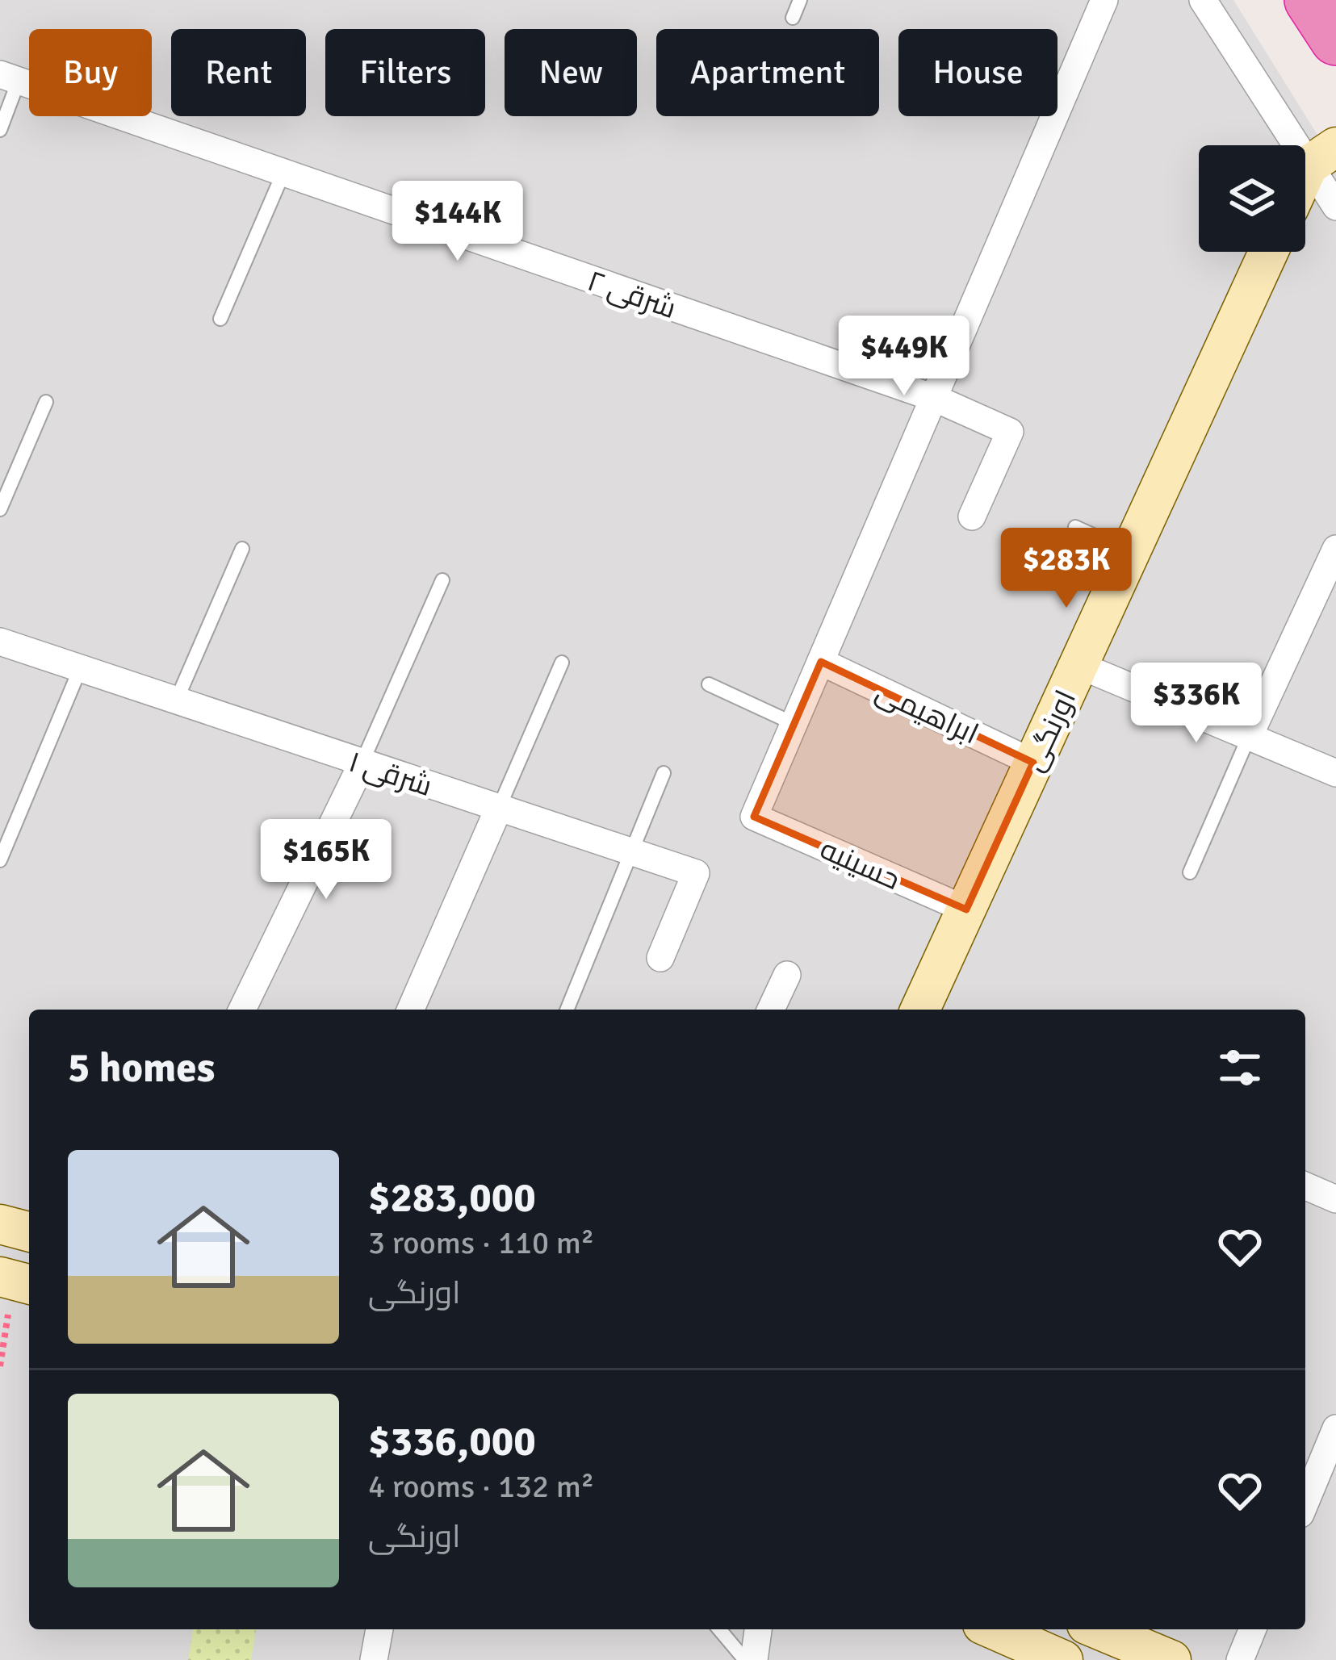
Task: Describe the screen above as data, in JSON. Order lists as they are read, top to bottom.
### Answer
{
  "streets": {
    "street": [
      "۲ شرقی",
      "ابراهیمی",
      "اورنگی",
      "۱ شرقی",
      "حسینیه"
    ]
  },
  "crossings": [
    ["ابراهیمی", "اورنگی"],
    ["اورنگی", "حسینیه"]
  ],
  "page": {
    "chip": [
      "Buy",
      "Rent",
      "Filters",
      "New",
      "Apartment",
      "House"
    ],
    "price": [
      "$144K",
      "$449K",
      "$283K",
      "$336K",
      "$165K"
    ],
    "heading": "5 homes",
    "list": [
      {
        "name": "$283,000",
        "note": "3 rooms · 110 m² · اورنگی"
      },
      {
        "name": "$336,000",
        "note": "4 rooms · 132 m² · اورنگی"
      }
    ]
  }
}
